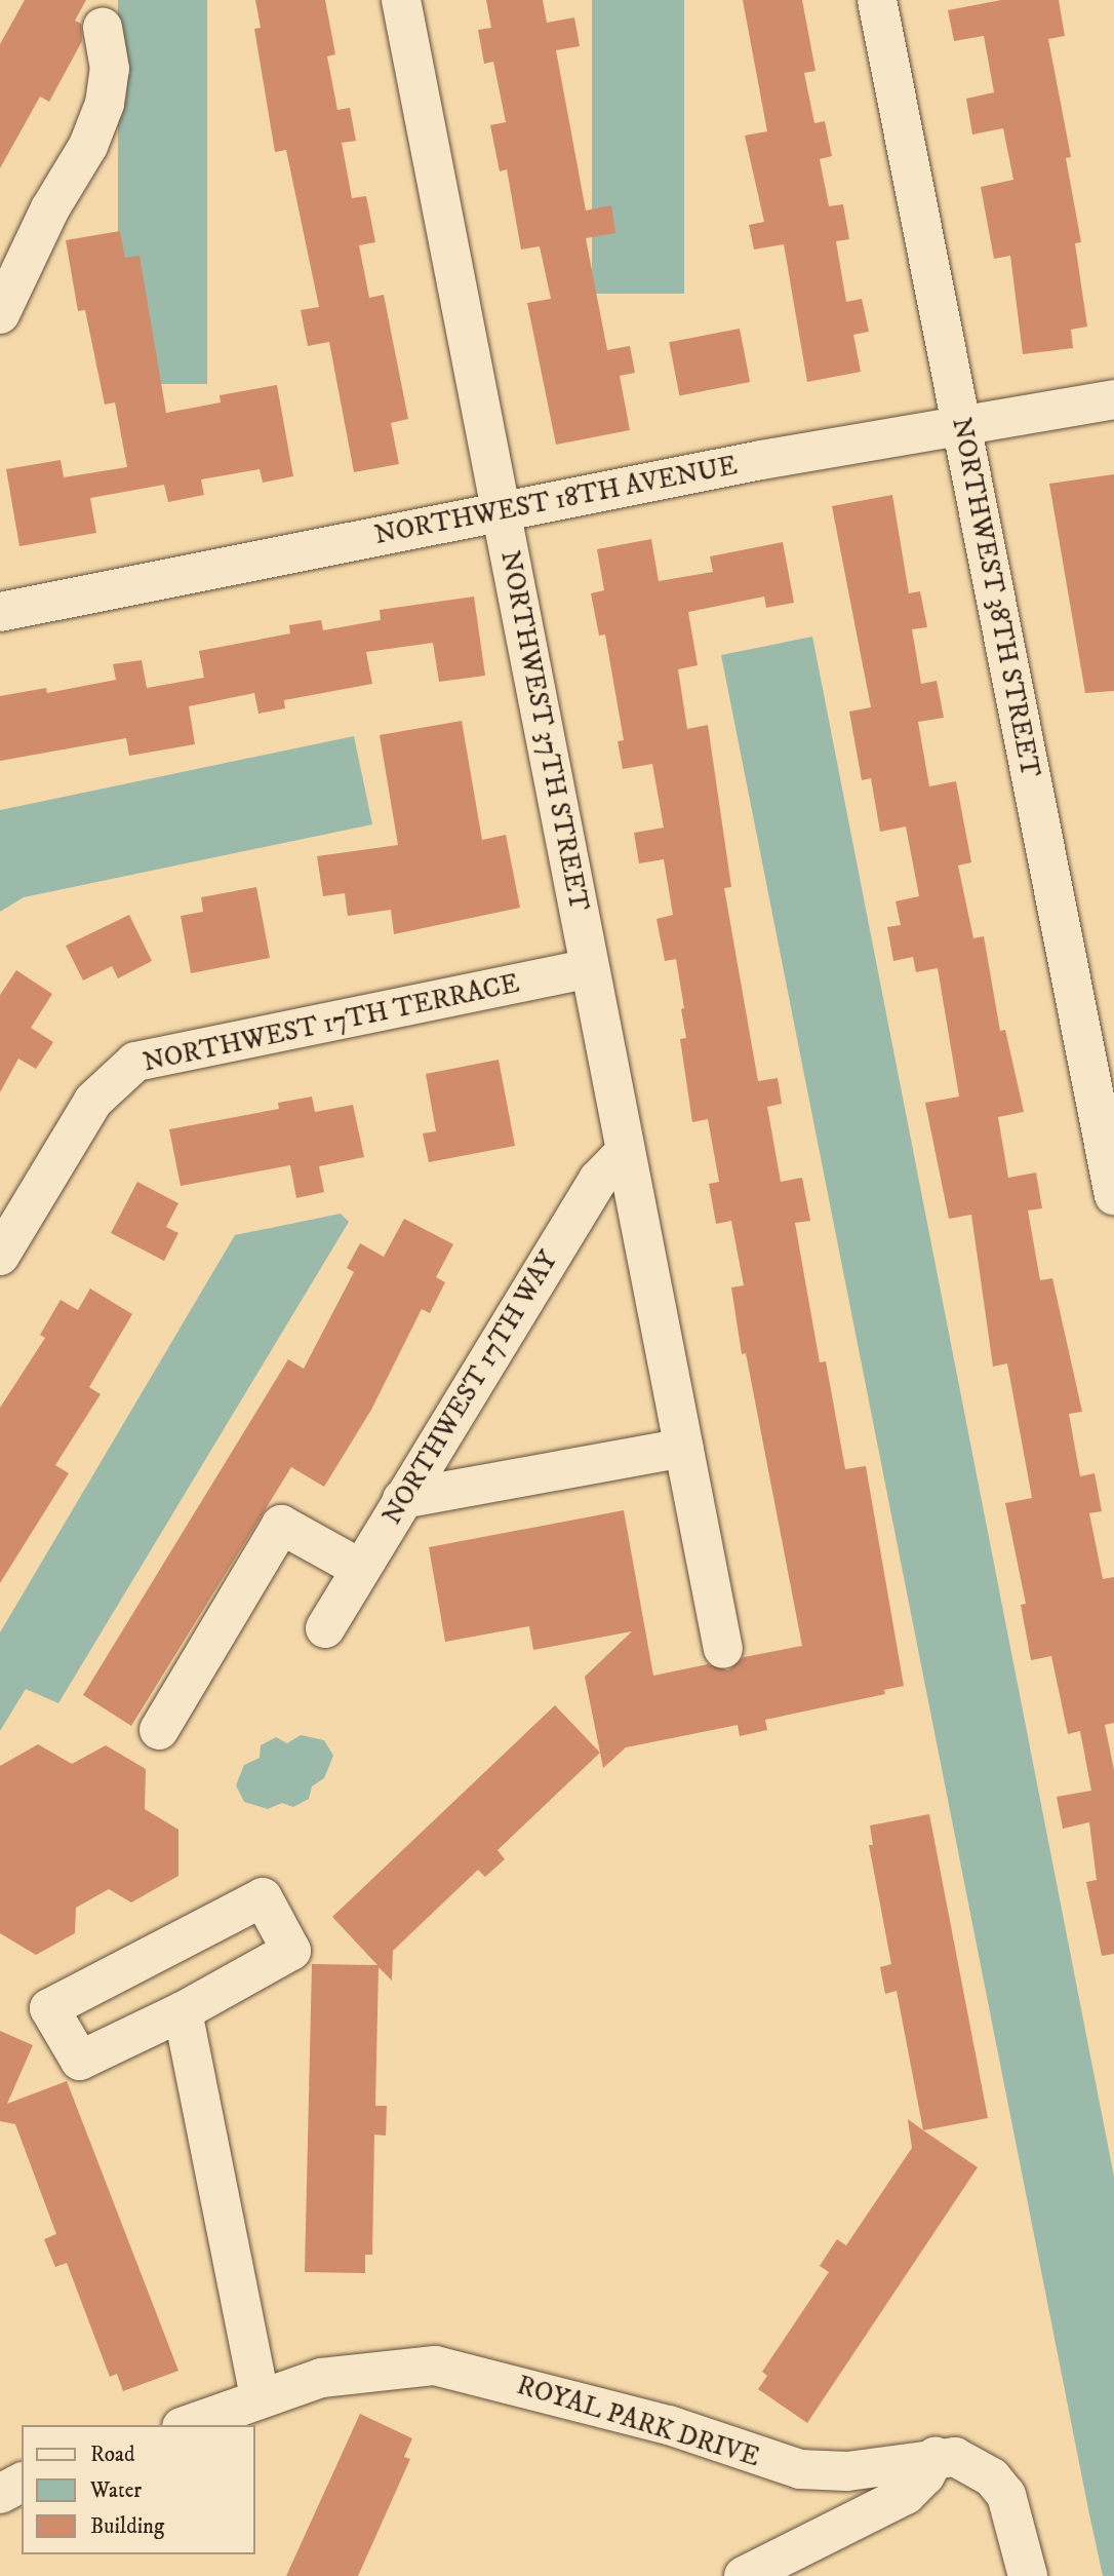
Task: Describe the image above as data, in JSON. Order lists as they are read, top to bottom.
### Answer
{
  "streets": {
    "street": [
      "NORTHWEST 18TH AVENUE",
      "NORTHWEST 38TH STREET",
      "NORTHWEST 37TH STREET",
      "NORTHWEST 17TH TERRACE",
      "NORTHWEST 17TH WAY",
      "ROYAL PARK DRIVE"
    ]
  },
  "crossings": [
    ["NORTHWEST 18TH AVENUE", "NORTHWEST 38TH STREET"],
    ["NORTHWEST 18TH AVENUE", "NORTHWEST 37TH STREET"],
    ["NORTHWEST 37TH STREET", "NORTHWEST 17TH TERRACE"],
    ["NORTHWEST 37TH STREET", "NORTHWEST 17TH WAY"]
  ],
  "legend": ["Road", "Water", "Building"]
}
